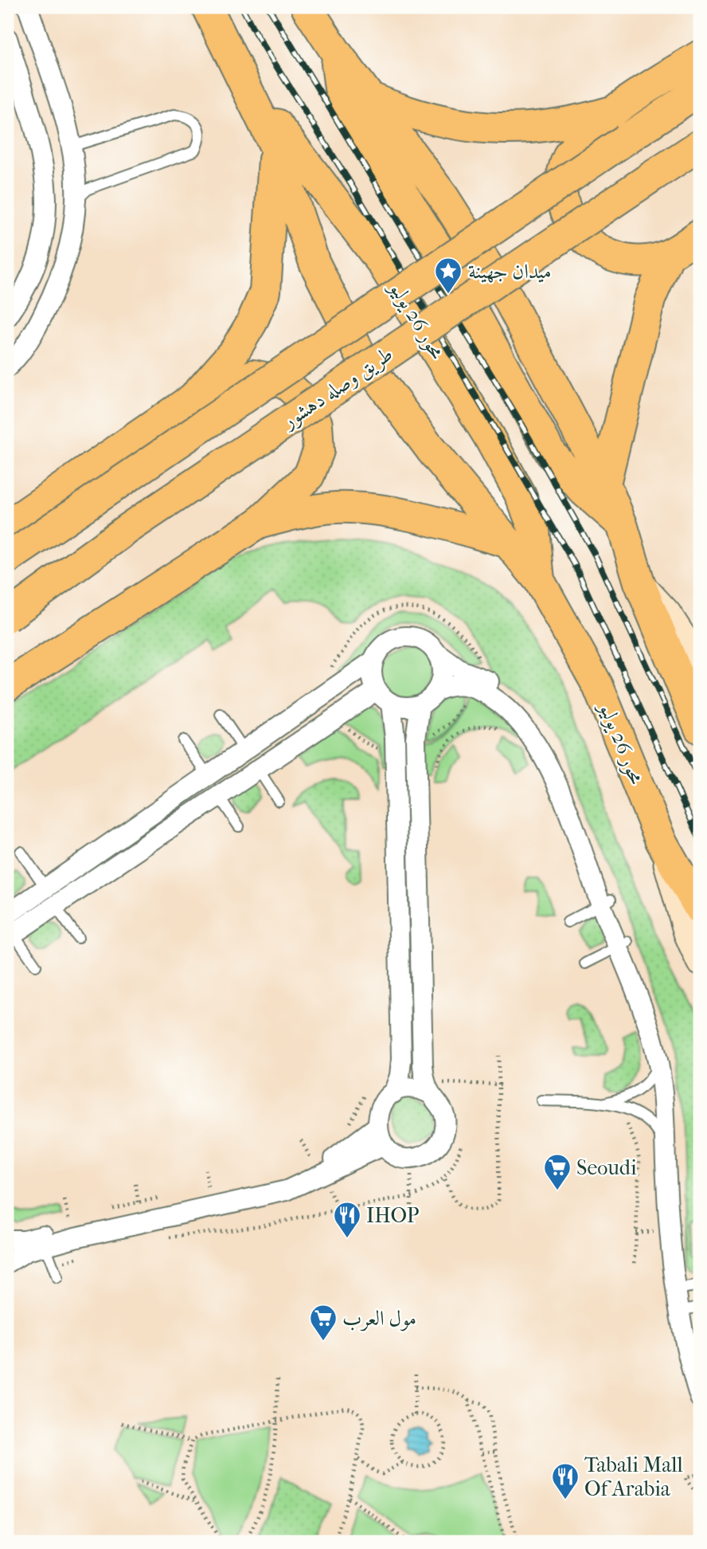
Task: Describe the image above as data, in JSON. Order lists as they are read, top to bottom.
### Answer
{
  "streets": {
    "main road": ["محور 26 يوليو", "طريق وصله دهشور"]
  },
  "places": {
    "place": ["ميدان جهينة"],
    "supermarket": ["Seoudi", "مول العرب"],
    "restaurant": ["IHOP", "Tabali Mall Of Arabia"]
  }
}
